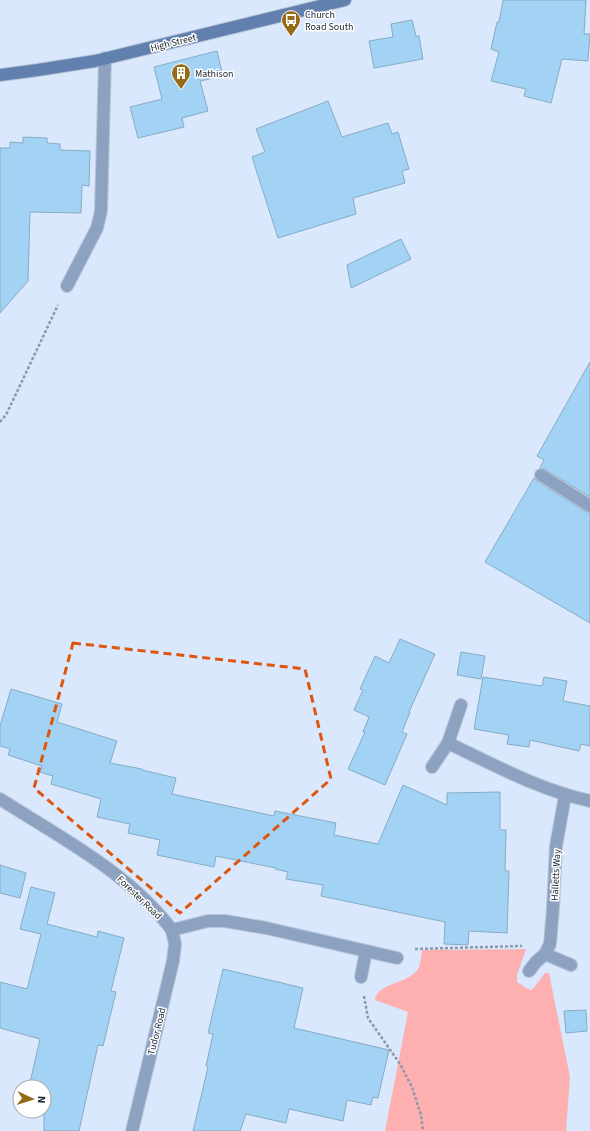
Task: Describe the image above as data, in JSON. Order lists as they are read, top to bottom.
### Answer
{
  "streets": {
    "main road": ["High Street"],
    "street": ["Halletts Way", "Forester Road", "Tudor Road"]
  },
  "crossings": [
    ["Forester Road", "Tudor Road"]
  ],
  "places": {
    "bus stop": ["Church Road South"],
    "building": ["Mathison"]
  },
  "north": "right"
}
